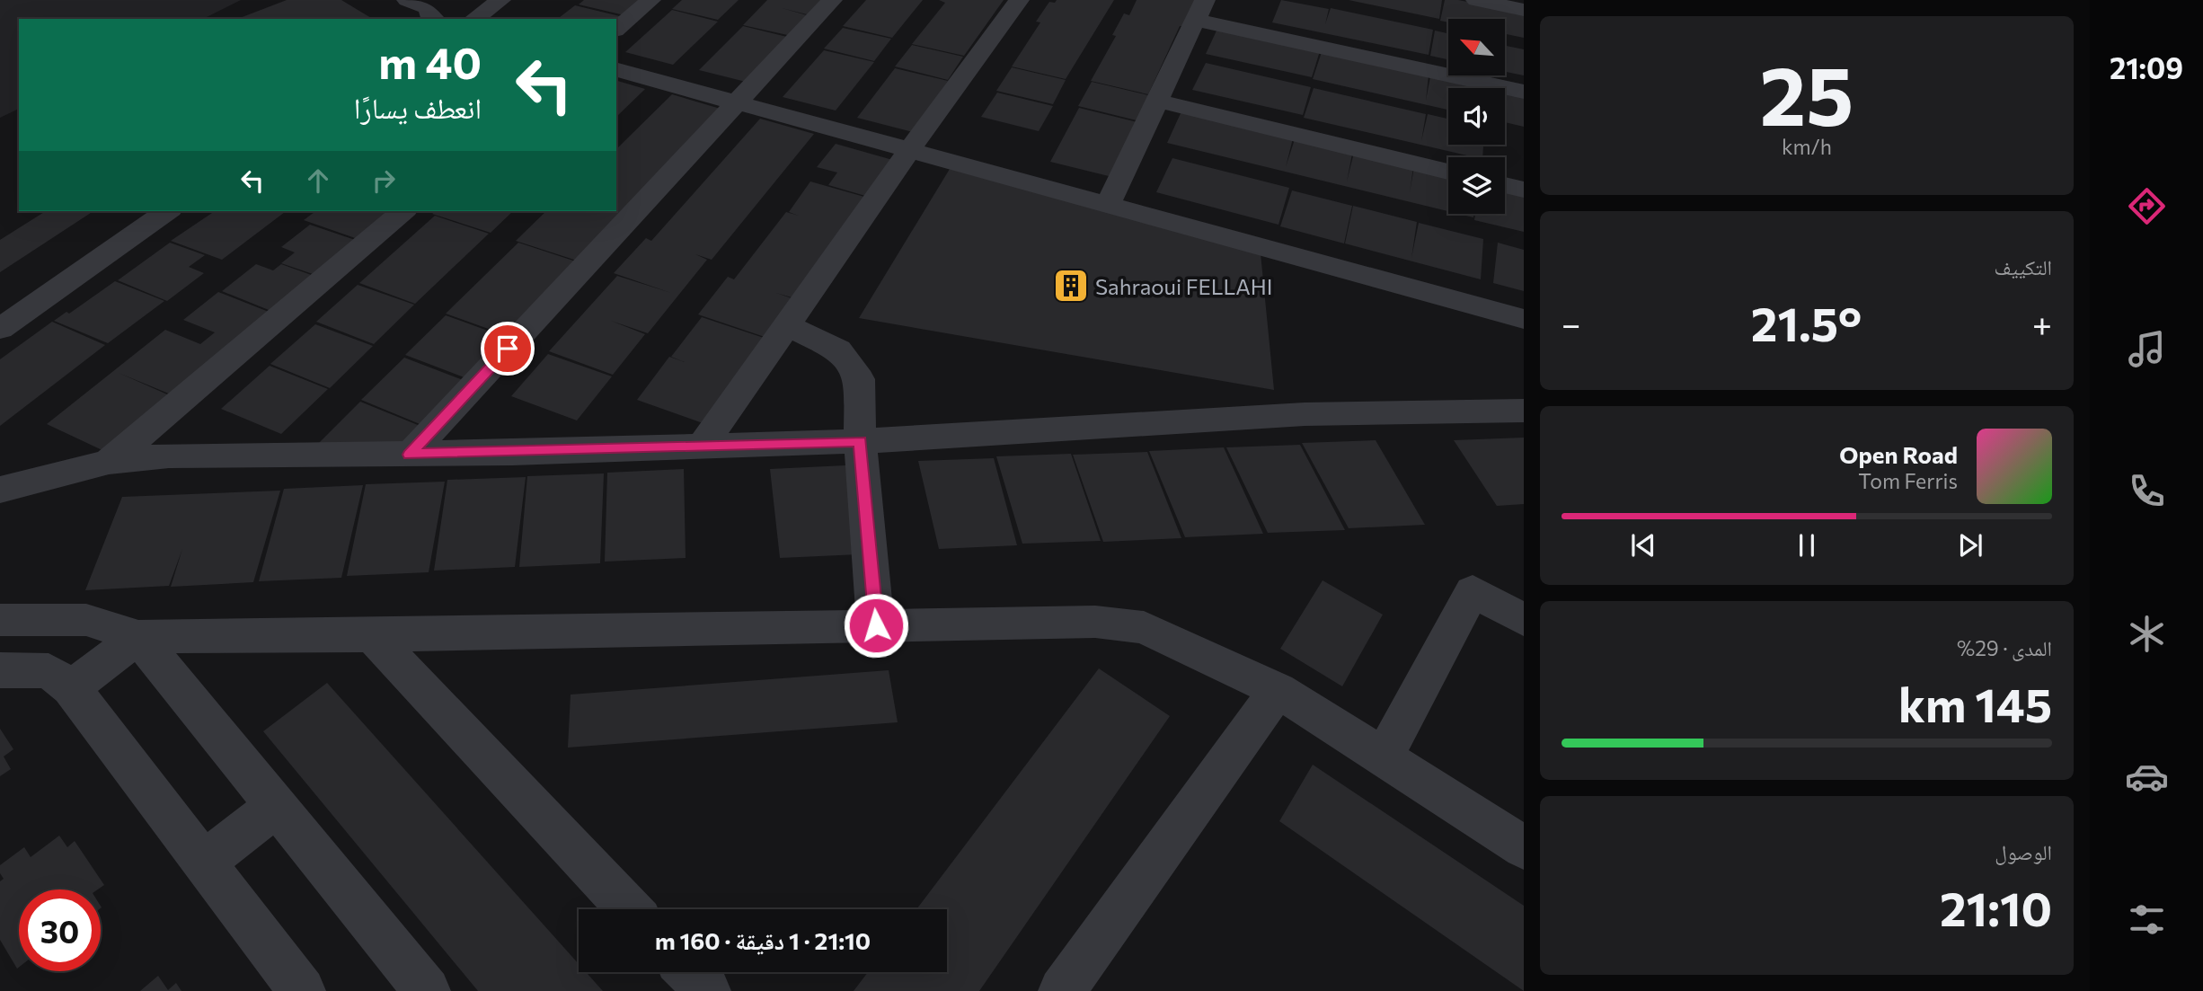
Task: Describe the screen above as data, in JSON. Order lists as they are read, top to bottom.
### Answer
{
  "places": {
    "building": ["Sahraoui FELLAHI"]
  },
  "north": "top left",
  "page": {
    "tabs": "21:09",
    "tile": [
      ["25", "km/h"],
      "التكييف",
      ["المدى · 29%", "145 km"],
      ["الوصول", "21:10"]
    ],
    "turn": ["40 m", "انعطف يسارًا"],
    "heat": ["−", "21.5°", "+"],
    "song": ["Open Road", "Tom Ferris"],
    "limit": "30",
    "trip": "21:10 · 1 دقيقة · 160 m"
  }
}
